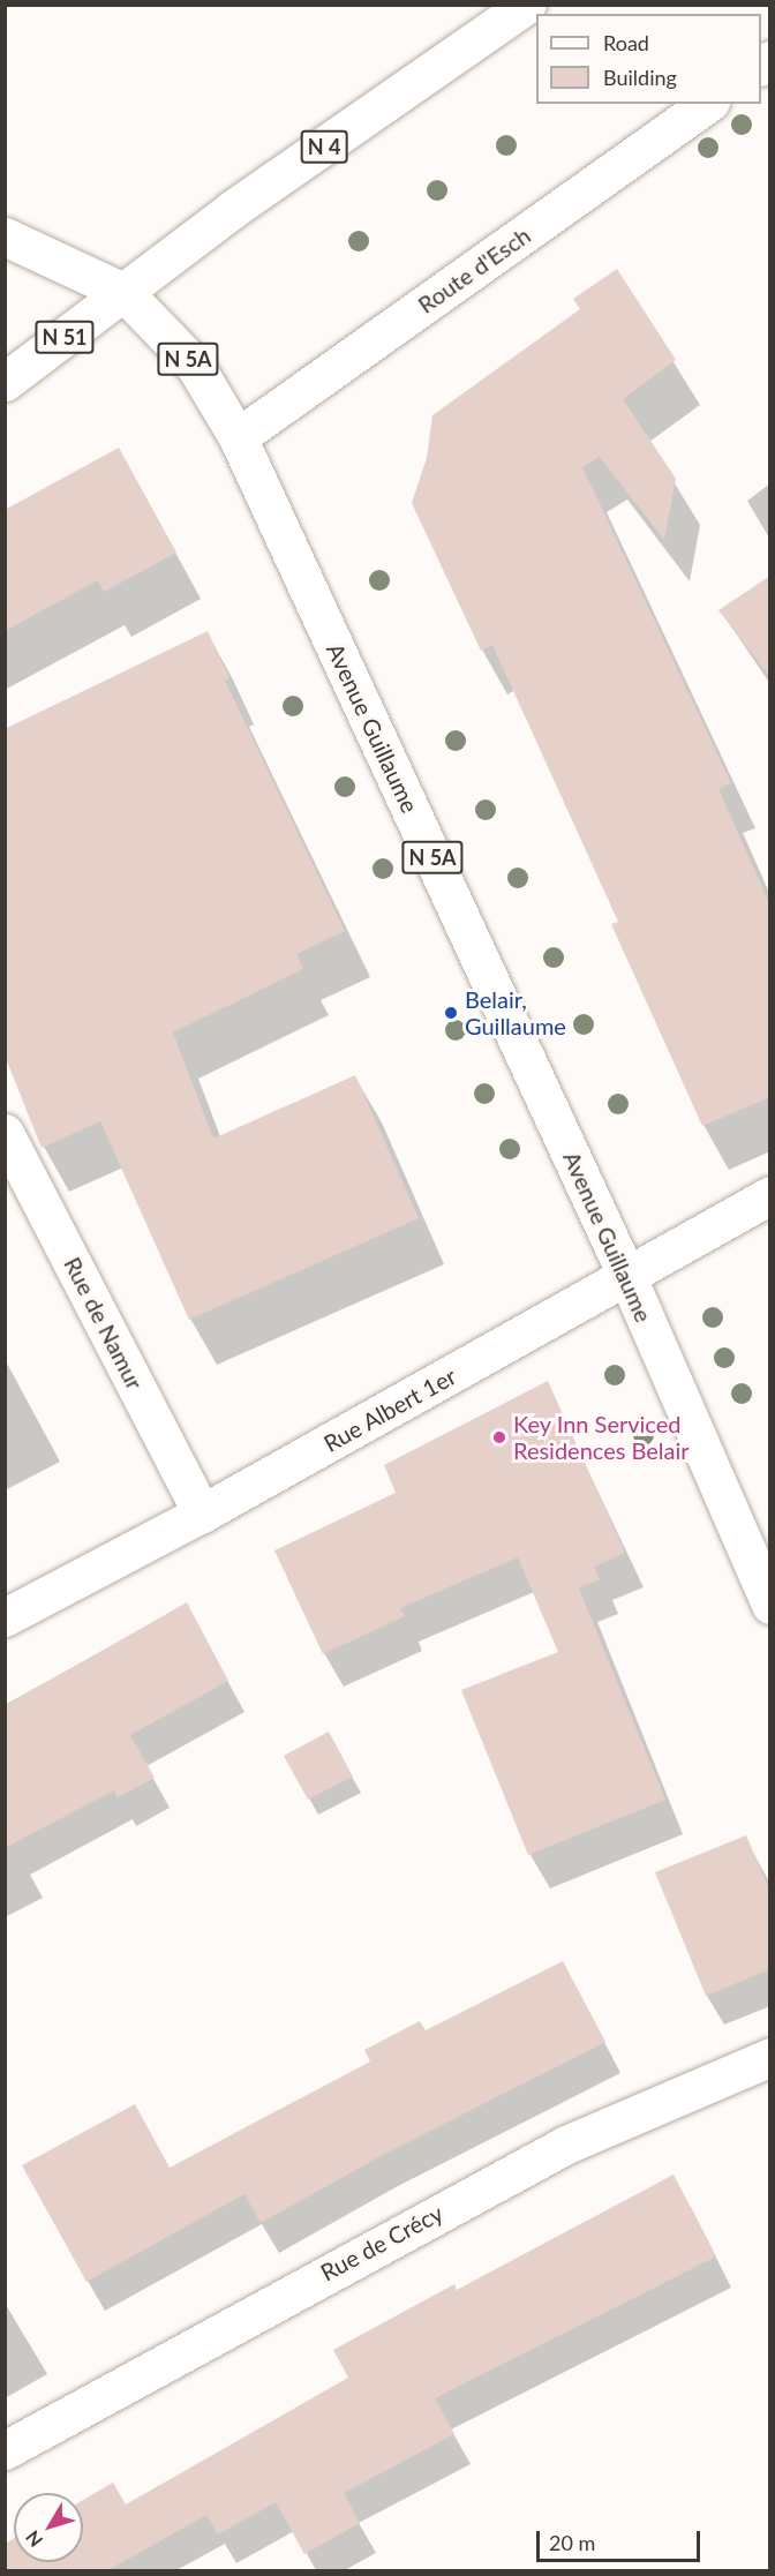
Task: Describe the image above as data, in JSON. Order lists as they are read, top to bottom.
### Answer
{
  "streets": {
    "street": [
      "N 4",
      "Route d'Esch",
      "N 51",
      "N 5A",
      "Avenue Guillaume",
      "Rue de Namur",
      "Rue Albert 1er",
      "Rue de Crécy"
    ]
  },
  "crossings": [
    ["N 4", "N 51"],
    ["N 4", "Avenue Guillaume"],
    ["Route d'Esch", "Avenue Guillaume"],
    ["N 51", "Avenue Guillaume"],
    ["Avenue Guillaume", "Rue Albert 1er"],
    ["Rue de Namur", "Rue Albert 1er"]
  ],
  "places": ["Belair, Guillaume", "Key Inn Serviced Residences Belair"],
  "legend": ["Road", "Building"],
  "scale_bar": "20 m",
  "north": "bottom left"
}
